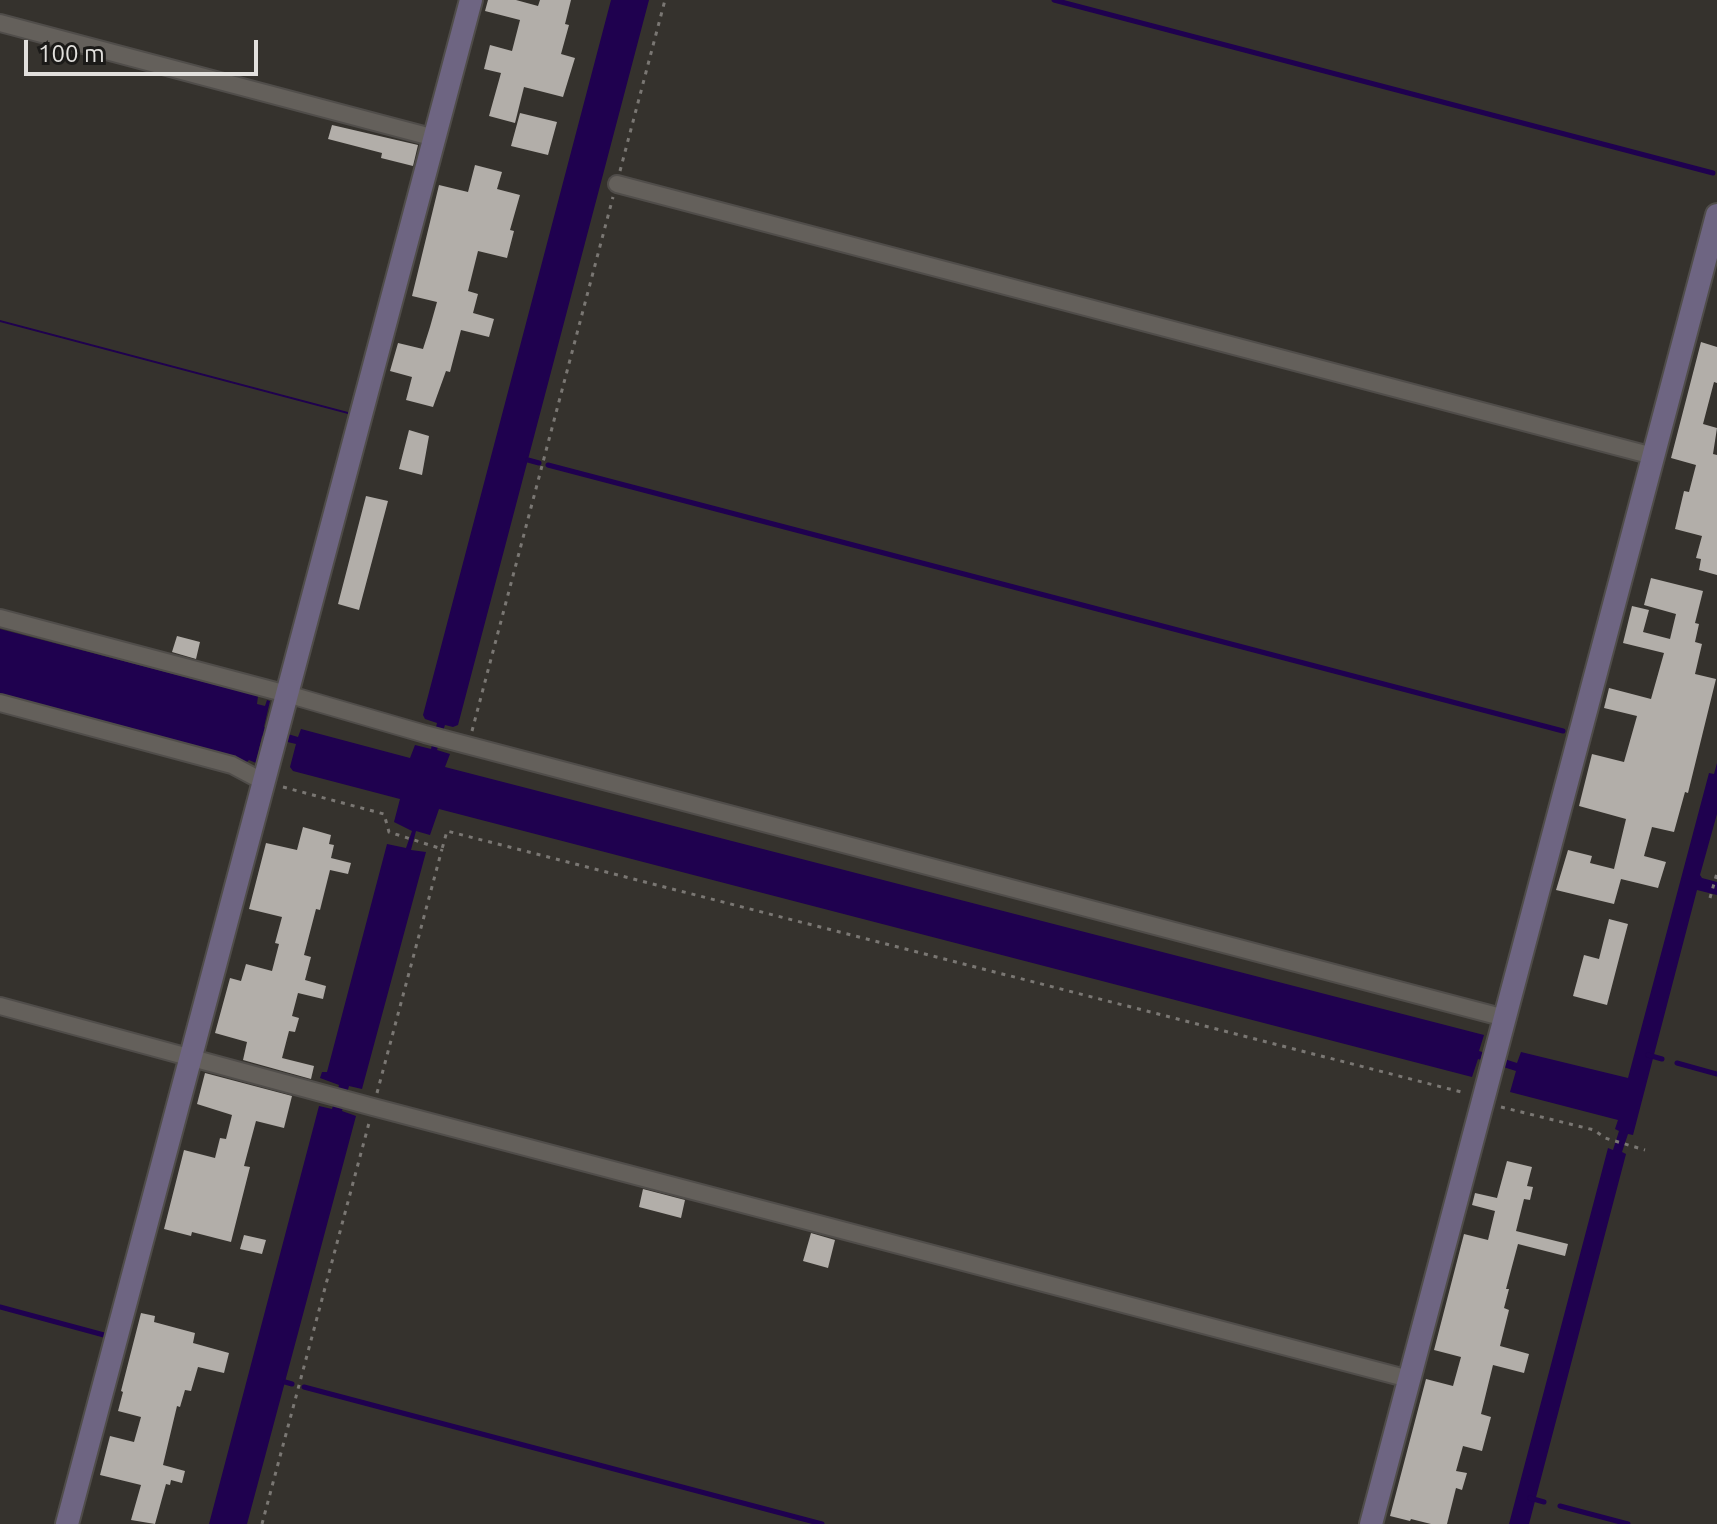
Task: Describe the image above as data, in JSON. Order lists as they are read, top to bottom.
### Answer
{
  "scale_bar": "100 m"
}
